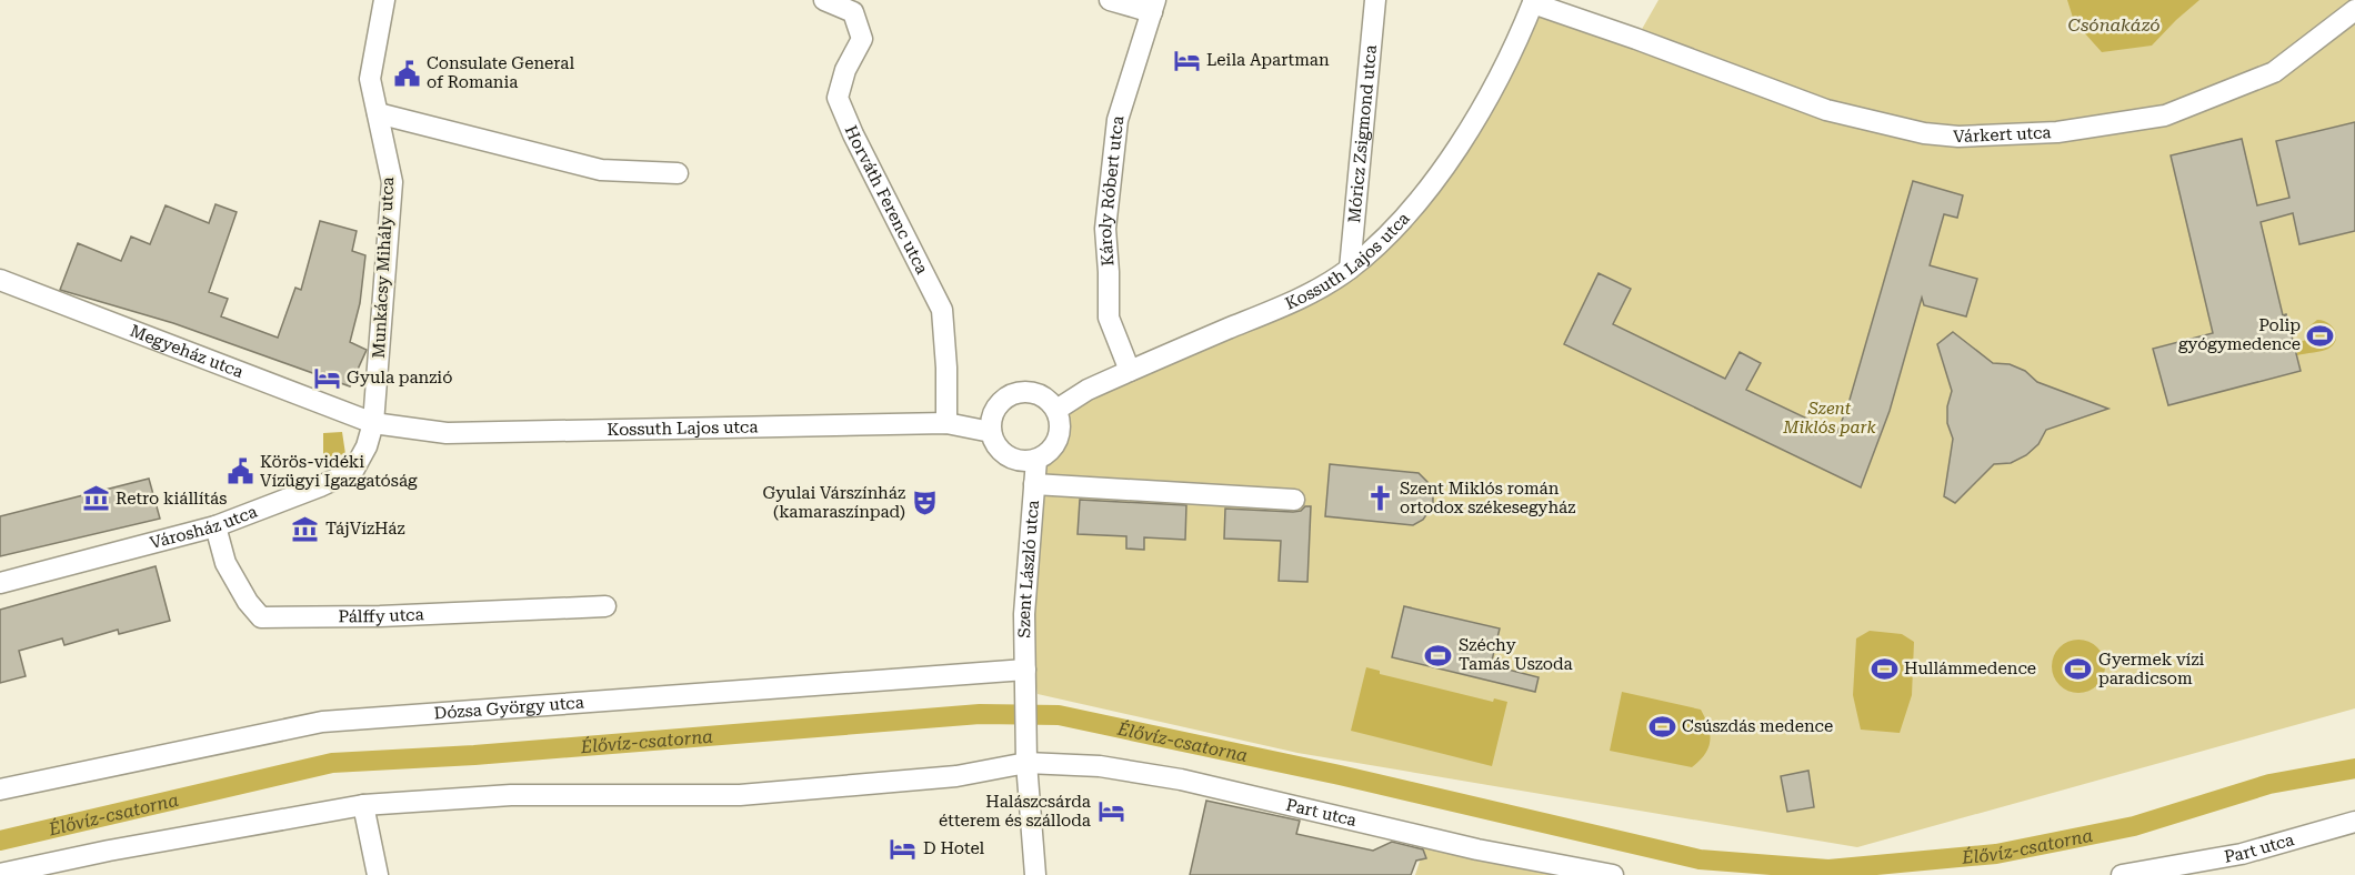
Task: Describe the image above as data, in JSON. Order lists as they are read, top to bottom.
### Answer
{
  "streets": {
    "street": [
      "Várkert utca",
      "Móricz Zsigmond utca",
      "Károly Róbert utca",
      "Horváth Ferenc utca",
      "Kossuth Lajos utca",
      "Munkácsy Mihály utca",
      "Megyeház utca",
      "Városház utca",
      "Szent László utca",
      "Pálffy utca",
      "Dózsa György utca",
      "Part utca"
    ]
  },
  "crossings": [
    ["Várkert utca", "Kossuth Lajos utca"],
    ["Móricz Zsigmond utca", "Kossuth Lajos utca"],
    ["Károly Róbert utca", "Kossuth Lajos utca"],
    ["Horváth Ferenc utca", "Kossuth Lajos utca"],
    ["Kossuth Lajos utca", "Munkácsy Mihály utca"],
    ["Kossuth Lajos utca", "Megyeház utca"],
    ["Kossuth Lajos utca", "Városház utca"],
    ["Kossuth Lajos utca", "Szent László utca"],
    ["Munkácsy Mihály utca", "Megyeház utca"],
    ["Munkácsy Mihály utca", "Városház utca"],
    ["Megyeház utca", "Városház utca"],
    ["Városház utca", "Pálffy utca"],
    ["Szent László utca", "Dózsa György utca"],
    ["Szent László utca", "Part utca"]
  ],
  "water": ["Csónakázó", "Élővíz-csatorna"],
  "parks": ["Szent Miklós park"],
  "places": {
    "hotel": [
      "Leila Apartman",
      "Gyula panzió",
      "Halászcsárda étterem és szálloda",
      "D Hotel"
    ],
    "public building": ["Consulate General of Romania", "Körös-vidéki Vízügyi Igazgatóság"],
    "sports": [
      "Polip gyógymedence",
      "Széchy Tamás Uszoda",
      "Hullámmedence",
      "Gyermek vízi paradicsom",
      "Csúszdás medence"
    ],
    "museum": ["Retro kiállítás", "TájVízHáz"],
    "church": ["Szent Miklós román ortodox székesegyház"],
    "theatre": ["Gyulai Várszínház (kamaraszínpad)"]
  }
}
